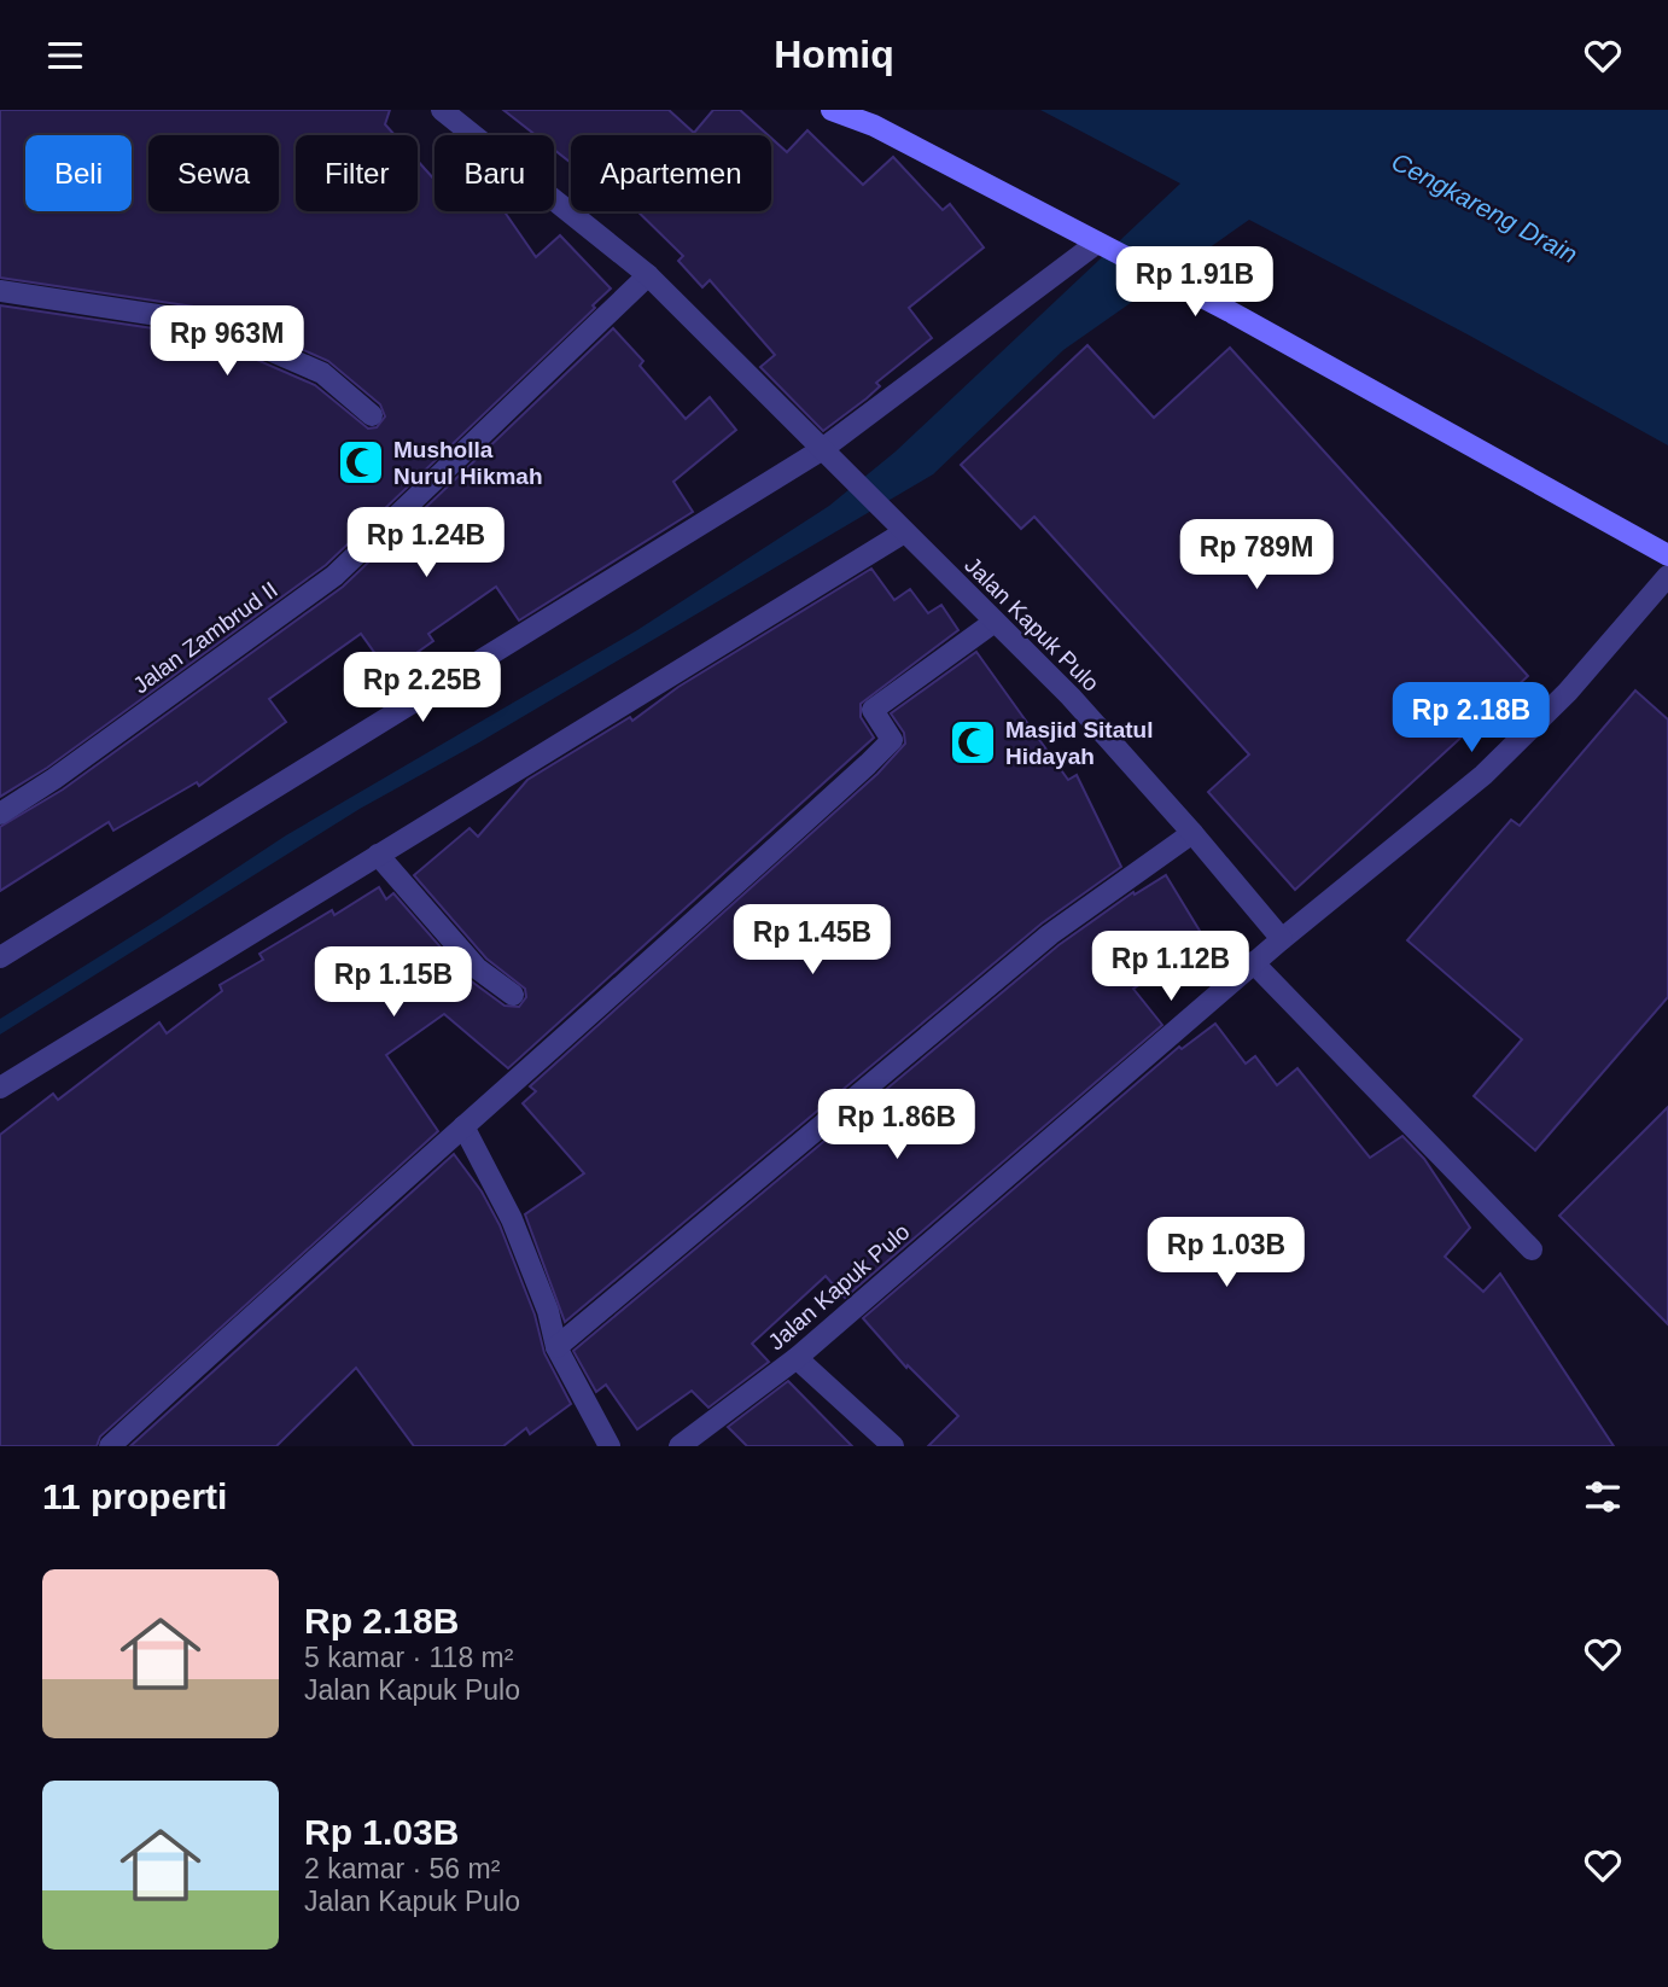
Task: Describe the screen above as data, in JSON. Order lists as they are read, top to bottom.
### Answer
{
  "streets": {
    "street": ["Jalan Kapuk Pulo", "Jalan Zambrud II"]
  },
  "crossings": [
    ["Jalan Kapuk Pulo", "Jalan Zambrud II"]
  ],
  "water": ["Cengkareng Drain"],
  "places": {
    "mosque": ["Musholla Nurul Hikmah", "Masjid Sitatul Hidayah"]
  },
  "page": {
    "header": "Homiq",
    "chip": [
      "Beli",
      "Sewa",
      "Filter",
      "Baru",
      "Apartemen"
    ],
    "price": [
      "Rp 1.91B",
      "Rp 963M",
      "Rp 1.24B",
      "Rp 789M",
      "Rp 2.25B",
      "Rp 2.18B",
      "Rp 1.45B",
      "Rp 1.12B",
      "Rp 1.15B",
      "Rp 1.86B",
      "Rp 1.03B"
    ],
    "heading": "11 properti",
    "list": [
      {
        "name": "Rp 2.18B",
        "note": "5 kamar · 118 m² · Jalan Kapuk Pulo"
      },
      {
        "name": "Rp 1.03B",
        "note": "2 kamar · 56 m² · Jalan Kapuk Pulo"
      }
    ]
  }
}
